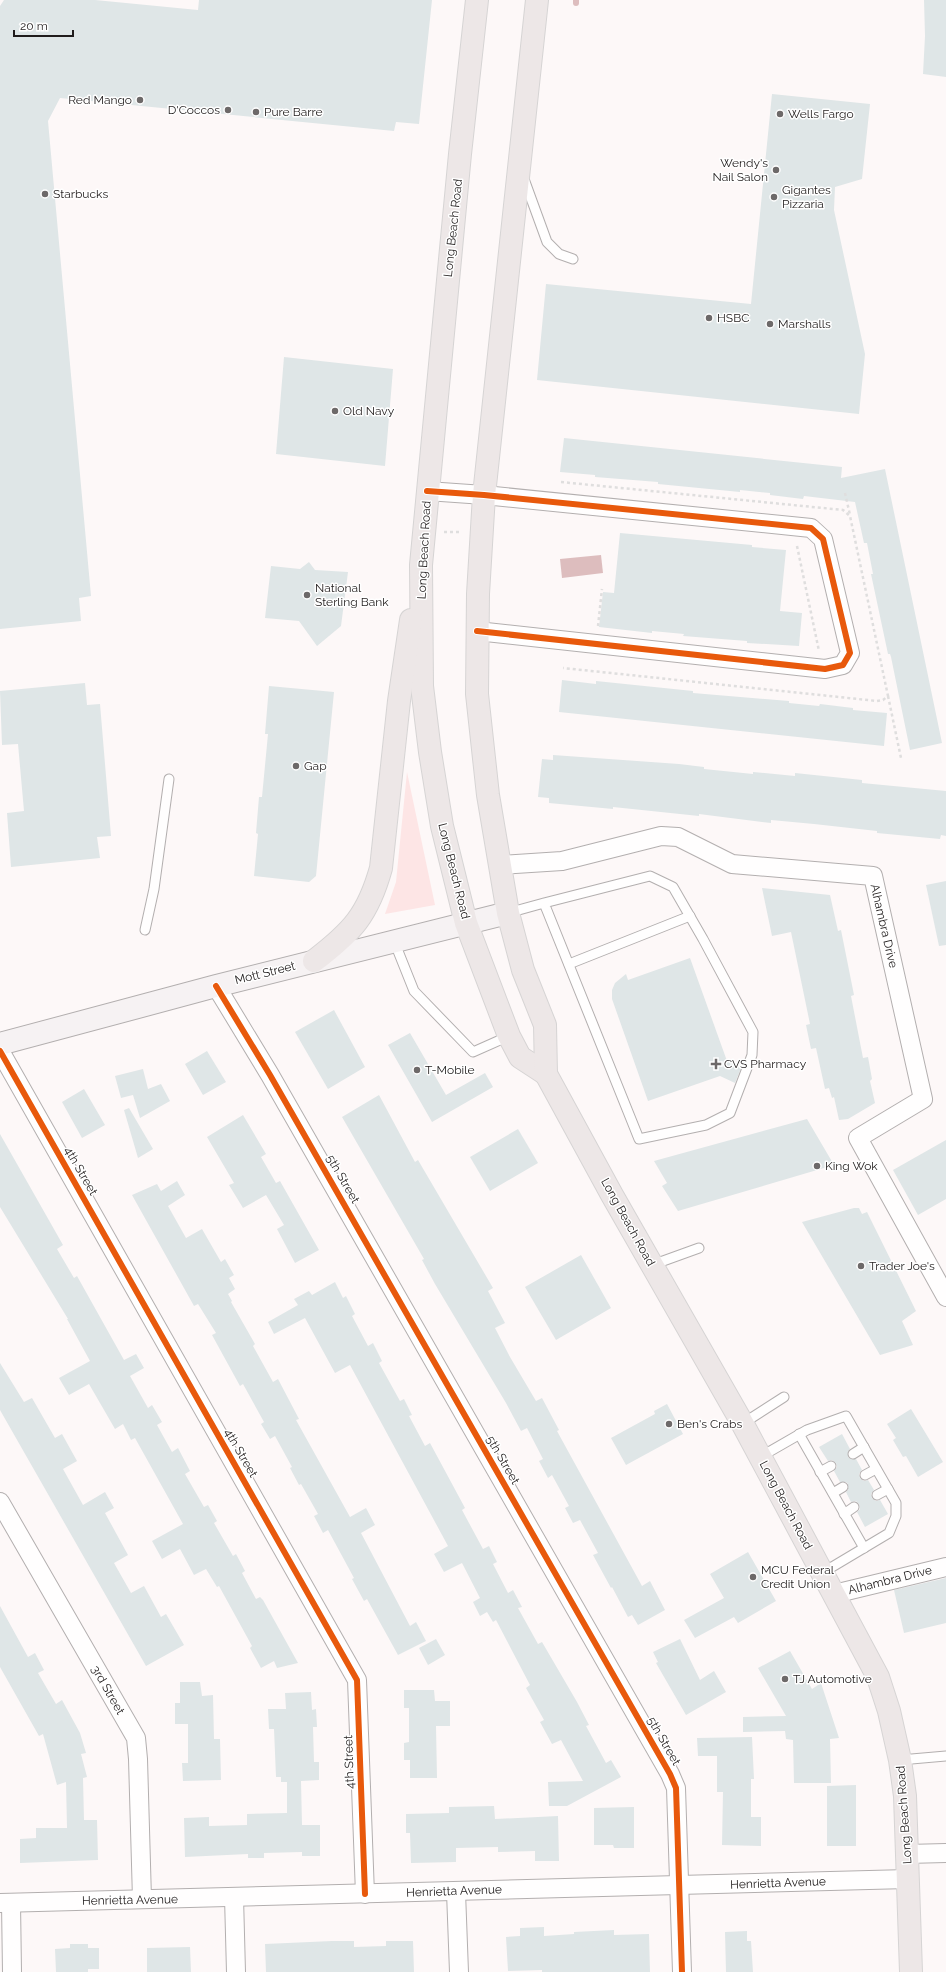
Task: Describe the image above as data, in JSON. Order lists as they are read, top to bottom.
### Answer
{
  "streets": {
    "main road": ["Long Beach Road", "Mott Street"],
    "street": [
      "Alhambra Drive",
      "4th Street",
      "5th Street",
      "3rd Street",
      "Henrietta Avenue"
    ]
  },
  "crossings": [
    ["Long Beach Road", "Alhambra Drive"],
    ["Long Beach Road", "Mott Street"],
    ["Long Beach Road", "Henrietta Avenue"],
    ["Mott Street", "5th Street"],
    ["4th Street", "Henrietta Avenue"],
    ["5th Street", "Henrietta Avenue"],
    ["3rd Street", "Henrietta Avenue"]
  ],
  "places": {
    "other": [
      "Red Mango",
      "D'Coccos",
      "Pure Barre",
      "Wells Fargo",
      "Wendy's Nail Salon",
      "Starbucks",
      "Gigantes Pizzaria",
      "HSBC",
      "Marshalls",
      "Old Navy",
      "National Sterling Bank",
      "Gap",
      "T-Mobile",
      "King Wok",
      "Trader Joe's",
      "Ben's Crabs",
      "MCU Federal Credit Union",
      "TJ Automotive"
    ],
    "health": ["CVS Pharmacy"]
  },
  "scale_bar": "20 m"
}
